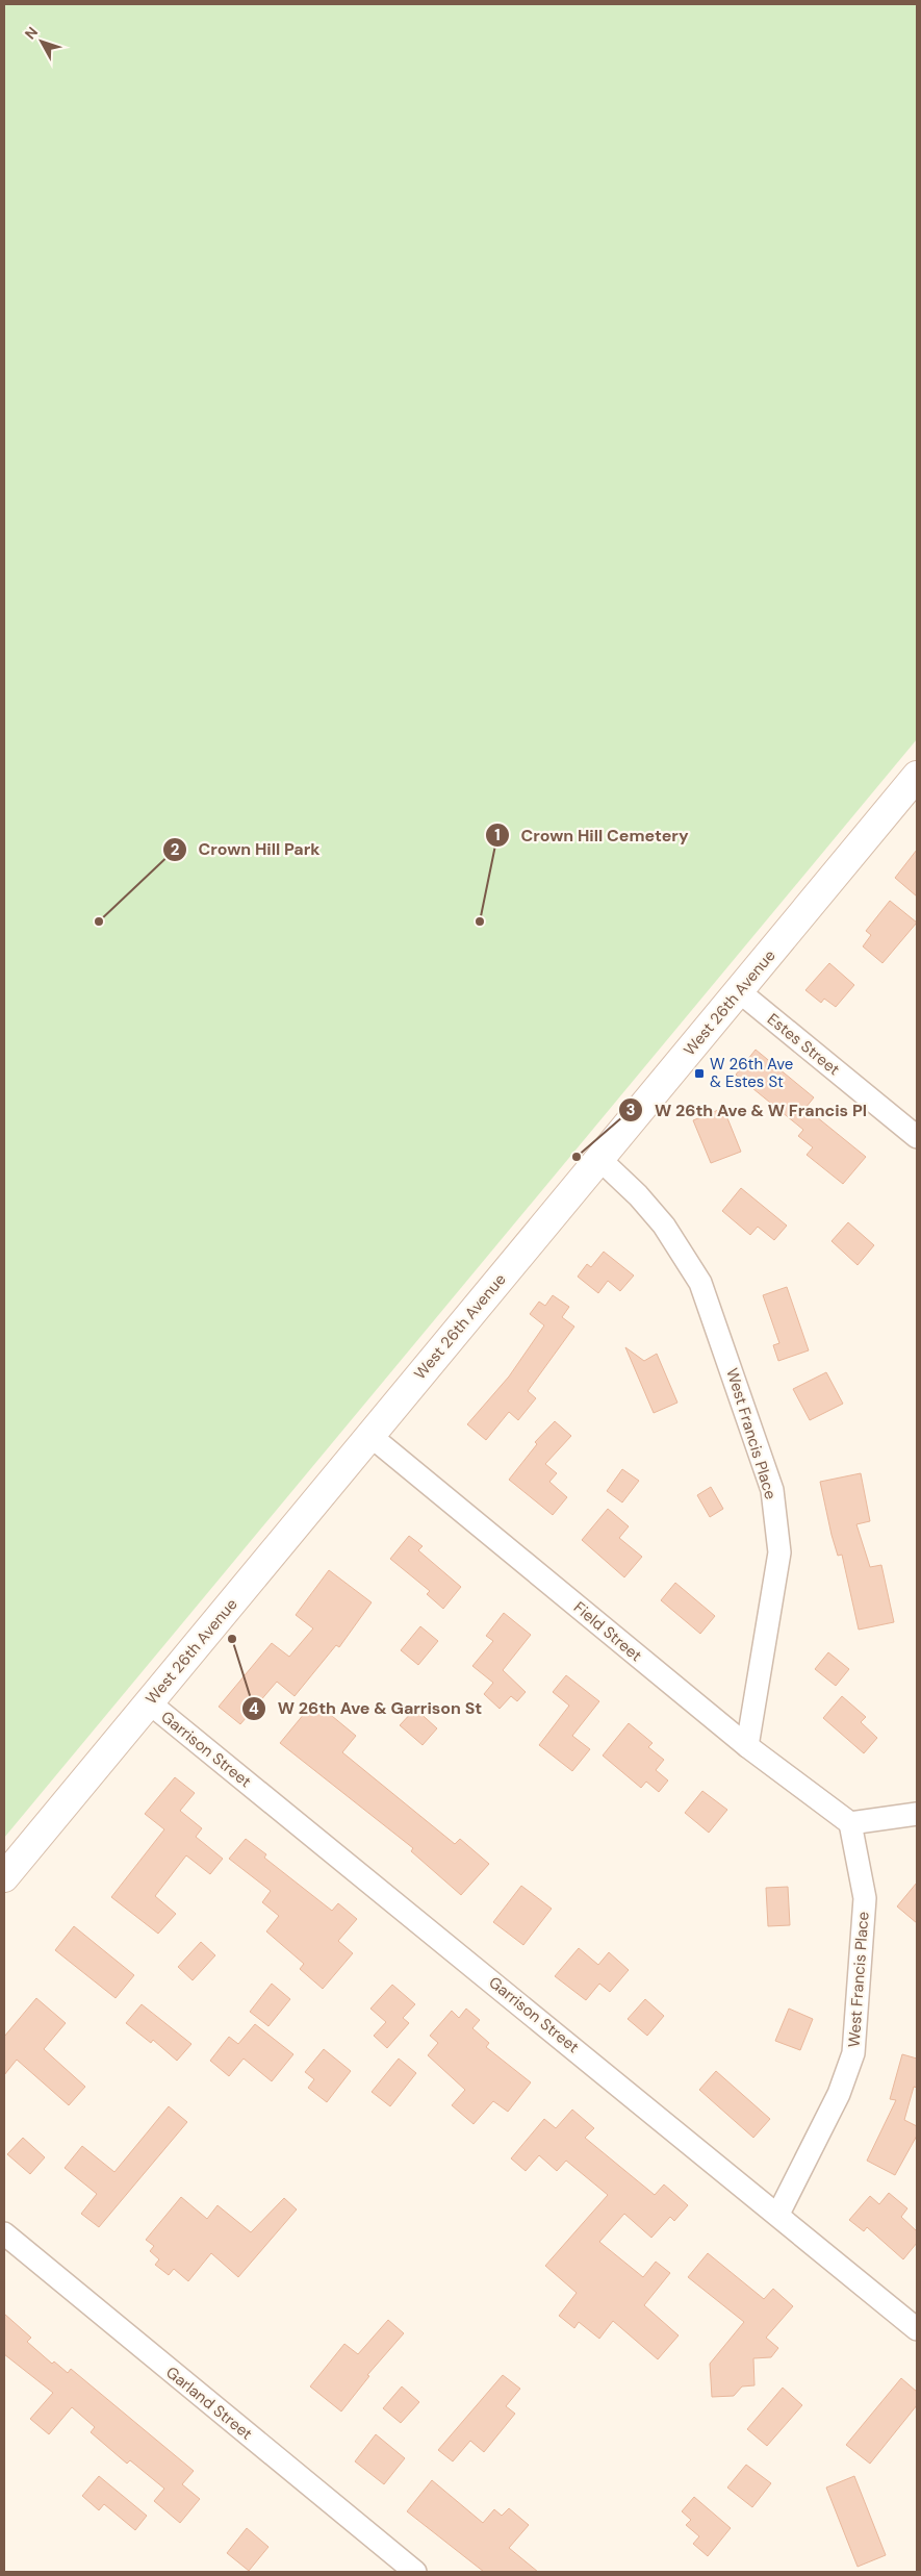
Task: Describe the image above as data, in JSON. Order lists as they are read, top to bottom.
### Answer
{
  "streets": {
    "street": [
      "West 26th Avenue",
      "Estes Street",
      "West Francis Place",
      "Field Street",
      "Garrison Street",
      "Garland Street"
    ]
  },
  "crossings": [
    ["West 26th Avenue", "Estes Street"],
    ["West 26th Avenue", "West Francis Place"],
    ["West 26th Avenue", "Field Street"],
    ["West 26th Avenue", "Garrison Street"],
    ["West Francis Place", "Field Street"],
    ["West Francis Place", "Garrison Street"]
  ],
  "places": {
    "other": [
      "Crown Hill Park",
      "Crown Hill Cemetery",
      "W 26th Ave & W Francis Pl",
      "W 26th Ave & Garrison St"
    ],
    "transit": ["W 26th Ave & Estes St"]
  },
  "north": "top left"
}
